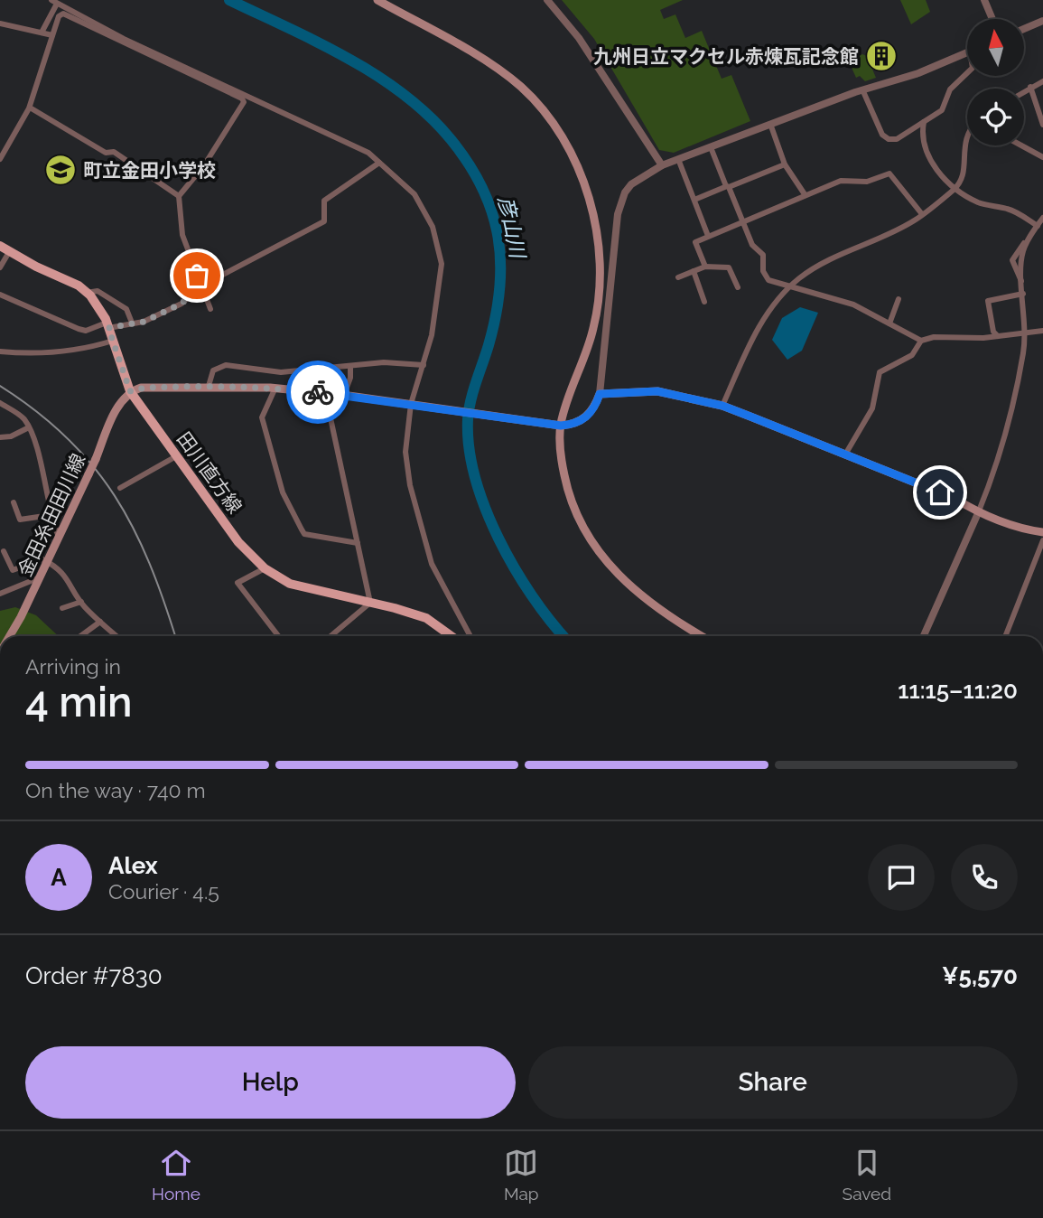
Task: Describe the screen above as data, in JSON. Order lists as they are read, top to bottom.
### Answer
{
  "streets": {
    "main road": ["田川直方線", "金田糸田田川線"]
  },
  "crossings": [
    ["田川直方線", "金田糸田田川線"]
  ],
  "water": ["彦山川"],
  "places": {
    "building": ["九州日立マクセル赤煉瓦記念館"],
    "school or university": ["町立金田小学校"]
  },
  "north": "top",
  "page": {
    "heading": ["4 min", "Arriving in", "11:15–11:20"],
    "panel": [
      "Alex",
      "Courier · 4.5",
      "Order #7830",
      "¥5,570"
    ],
    "bar": "On the way · 740 m",
    "round": "A",
    "buttons": ["Help", "Share"],
    "tabs": ["Home", "Map", "Saved"]
  }
}
